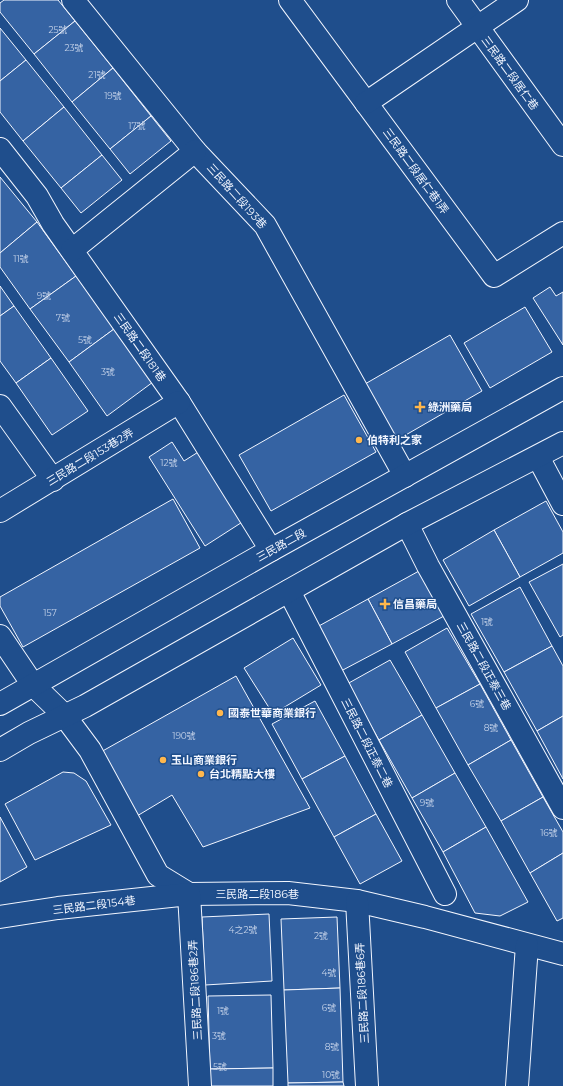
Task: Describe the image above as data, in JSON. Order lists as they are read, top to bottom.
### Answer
{
  "streets": {
    "street": [
      "三民路二段居仁巷",
      "三民路二段居仁巷1弄",
      "三民路二段193巷",
      "三民路二段181巷",
      "三民路二段153巷2弄",
      "三民路二段",
      "三民路二段正泰三巷",
      "三民路二段正泰二巷",
      "三民路二段186巷",
      "三民路二段154巷",
      "三民路二段186巷2弄",
      "三民路二段186巷6弄"
    ]
  },
  "crossings": [
    ["三民路二段193巷", "三民路二段"],
    ["三民路二段181巷", "三民路二段153巷2弄"],
    ["三民路二段181巷", "三民路二段"],
    ["三民路二段186巷", "三民路二段154巷"],
    ["三民路二段186巷", "三民路二段186巷2弄"],
    ["三民路二段186巷", "三民路二段186巷6弄"],
    ["三民路二段154巷", "三民路二段186巷2弄"]
  ],
  "places": {
    "health": ["綠洲藥局", "信昌藥局"],
    "other": [
      "伯特利之家",
      "國泰世華商業銀行",
      "玉山商業銀行",
      "台北精點大樓"
    ]
  },
  "house_numbers": [
    "25號",
    "23號",
    "21號",
    "19號",
    "17號",
    "11號",
    "9號",
    "7號",
    "5號",
    "3號",
    "12號",
    "157",
    "1號",
    "6號",
    "8號",
    "190號",
    "9號",
    "16號",
    "4之2號",
    "2號",
    "4號",
    "6號",
    "1號",
    "3號",
    "8號",
    "5號",
    "10號"
  ]
}
